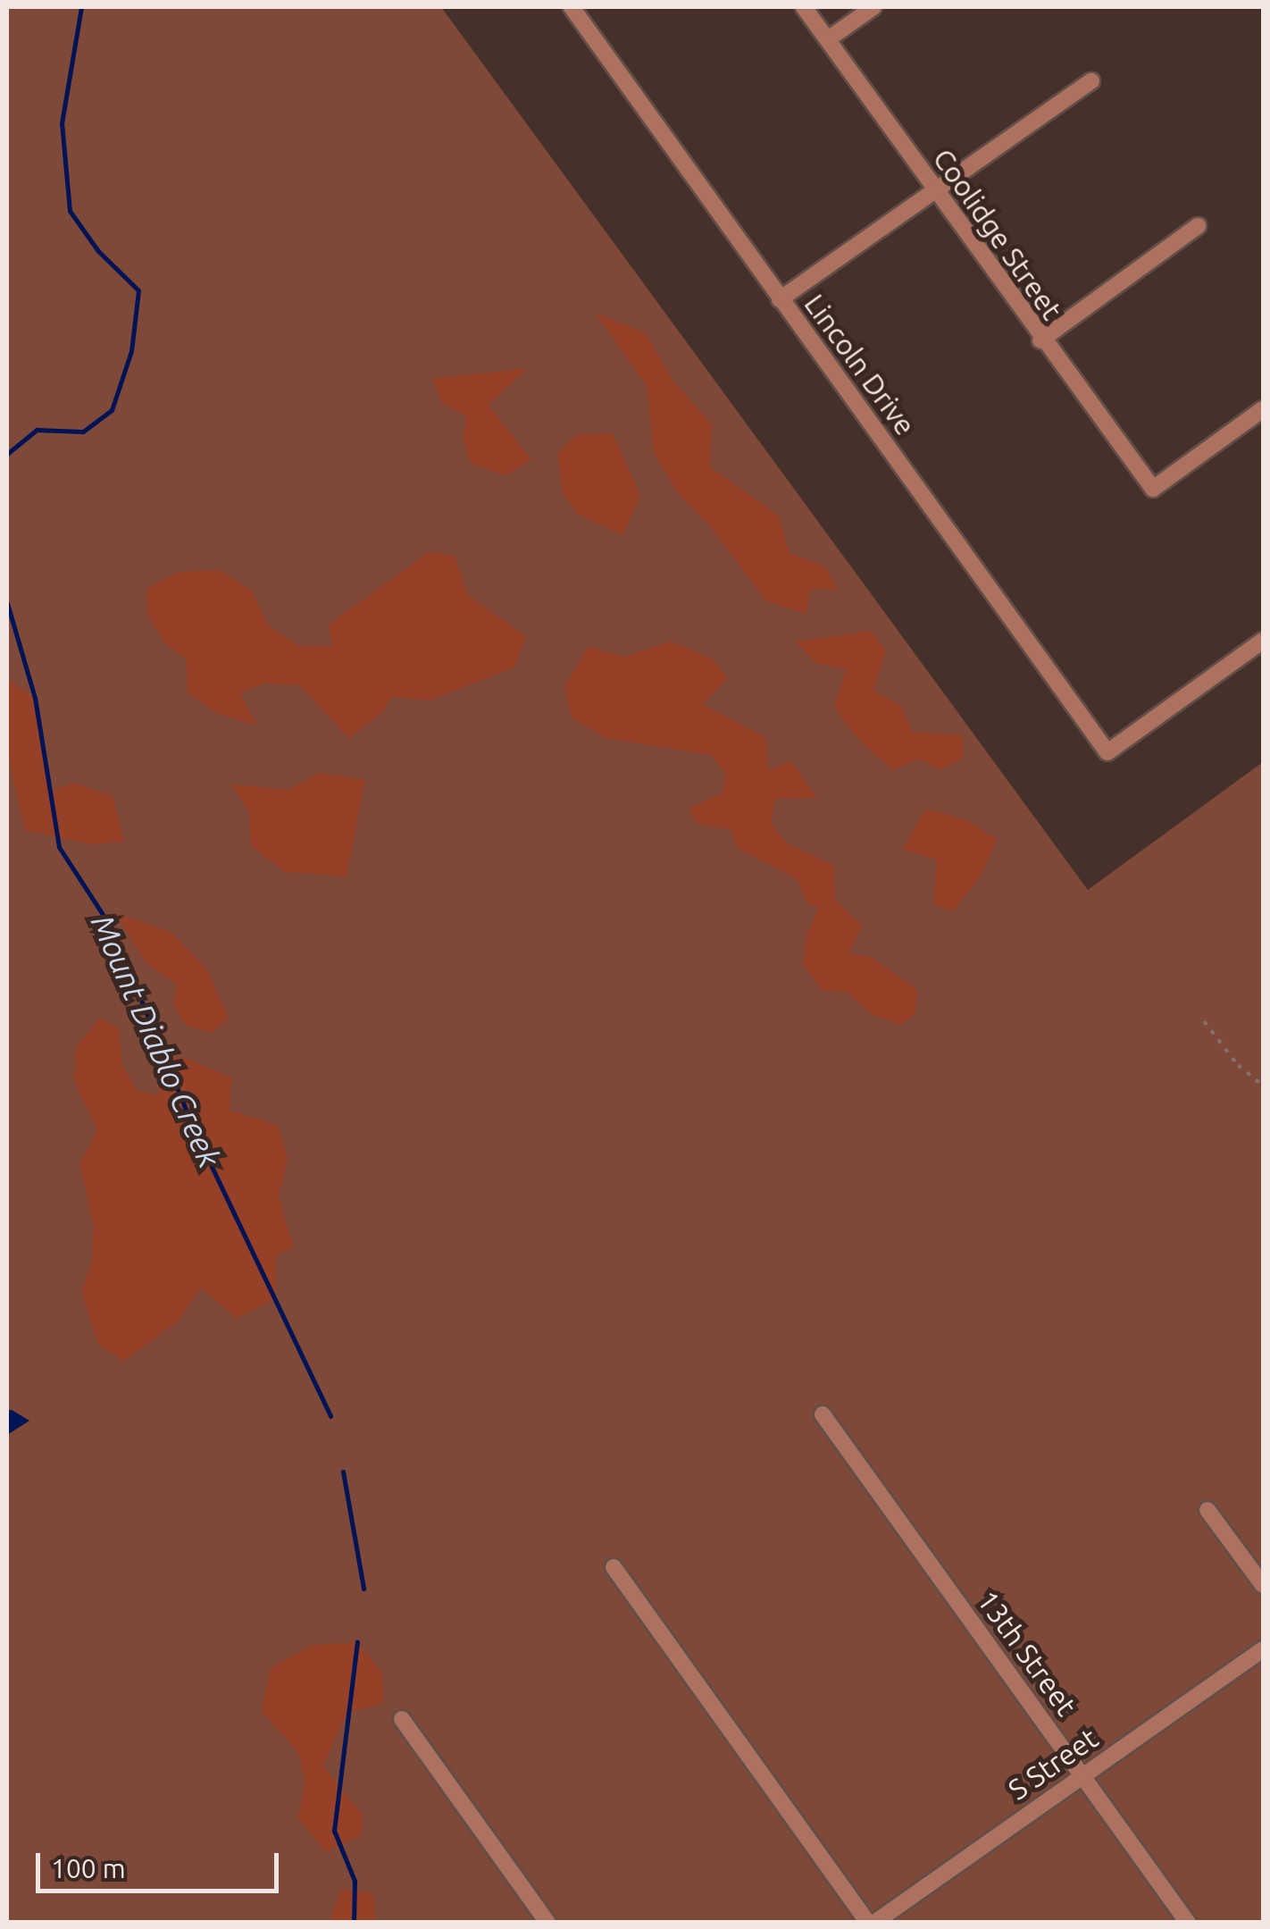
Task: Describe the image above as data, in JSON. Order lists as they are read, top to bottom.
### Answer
{
  "streets": {
    "street": [
      "Coolidge Street",
      "Lincoln Drive",
      "13th Street",
      "S Street"
    ]
  },
  "crossings": [
    ["13th Street", "S Street"]
  ],
  "water": ["Mount Diablo Creek"],
  "scale_bar": "100 m"
}
